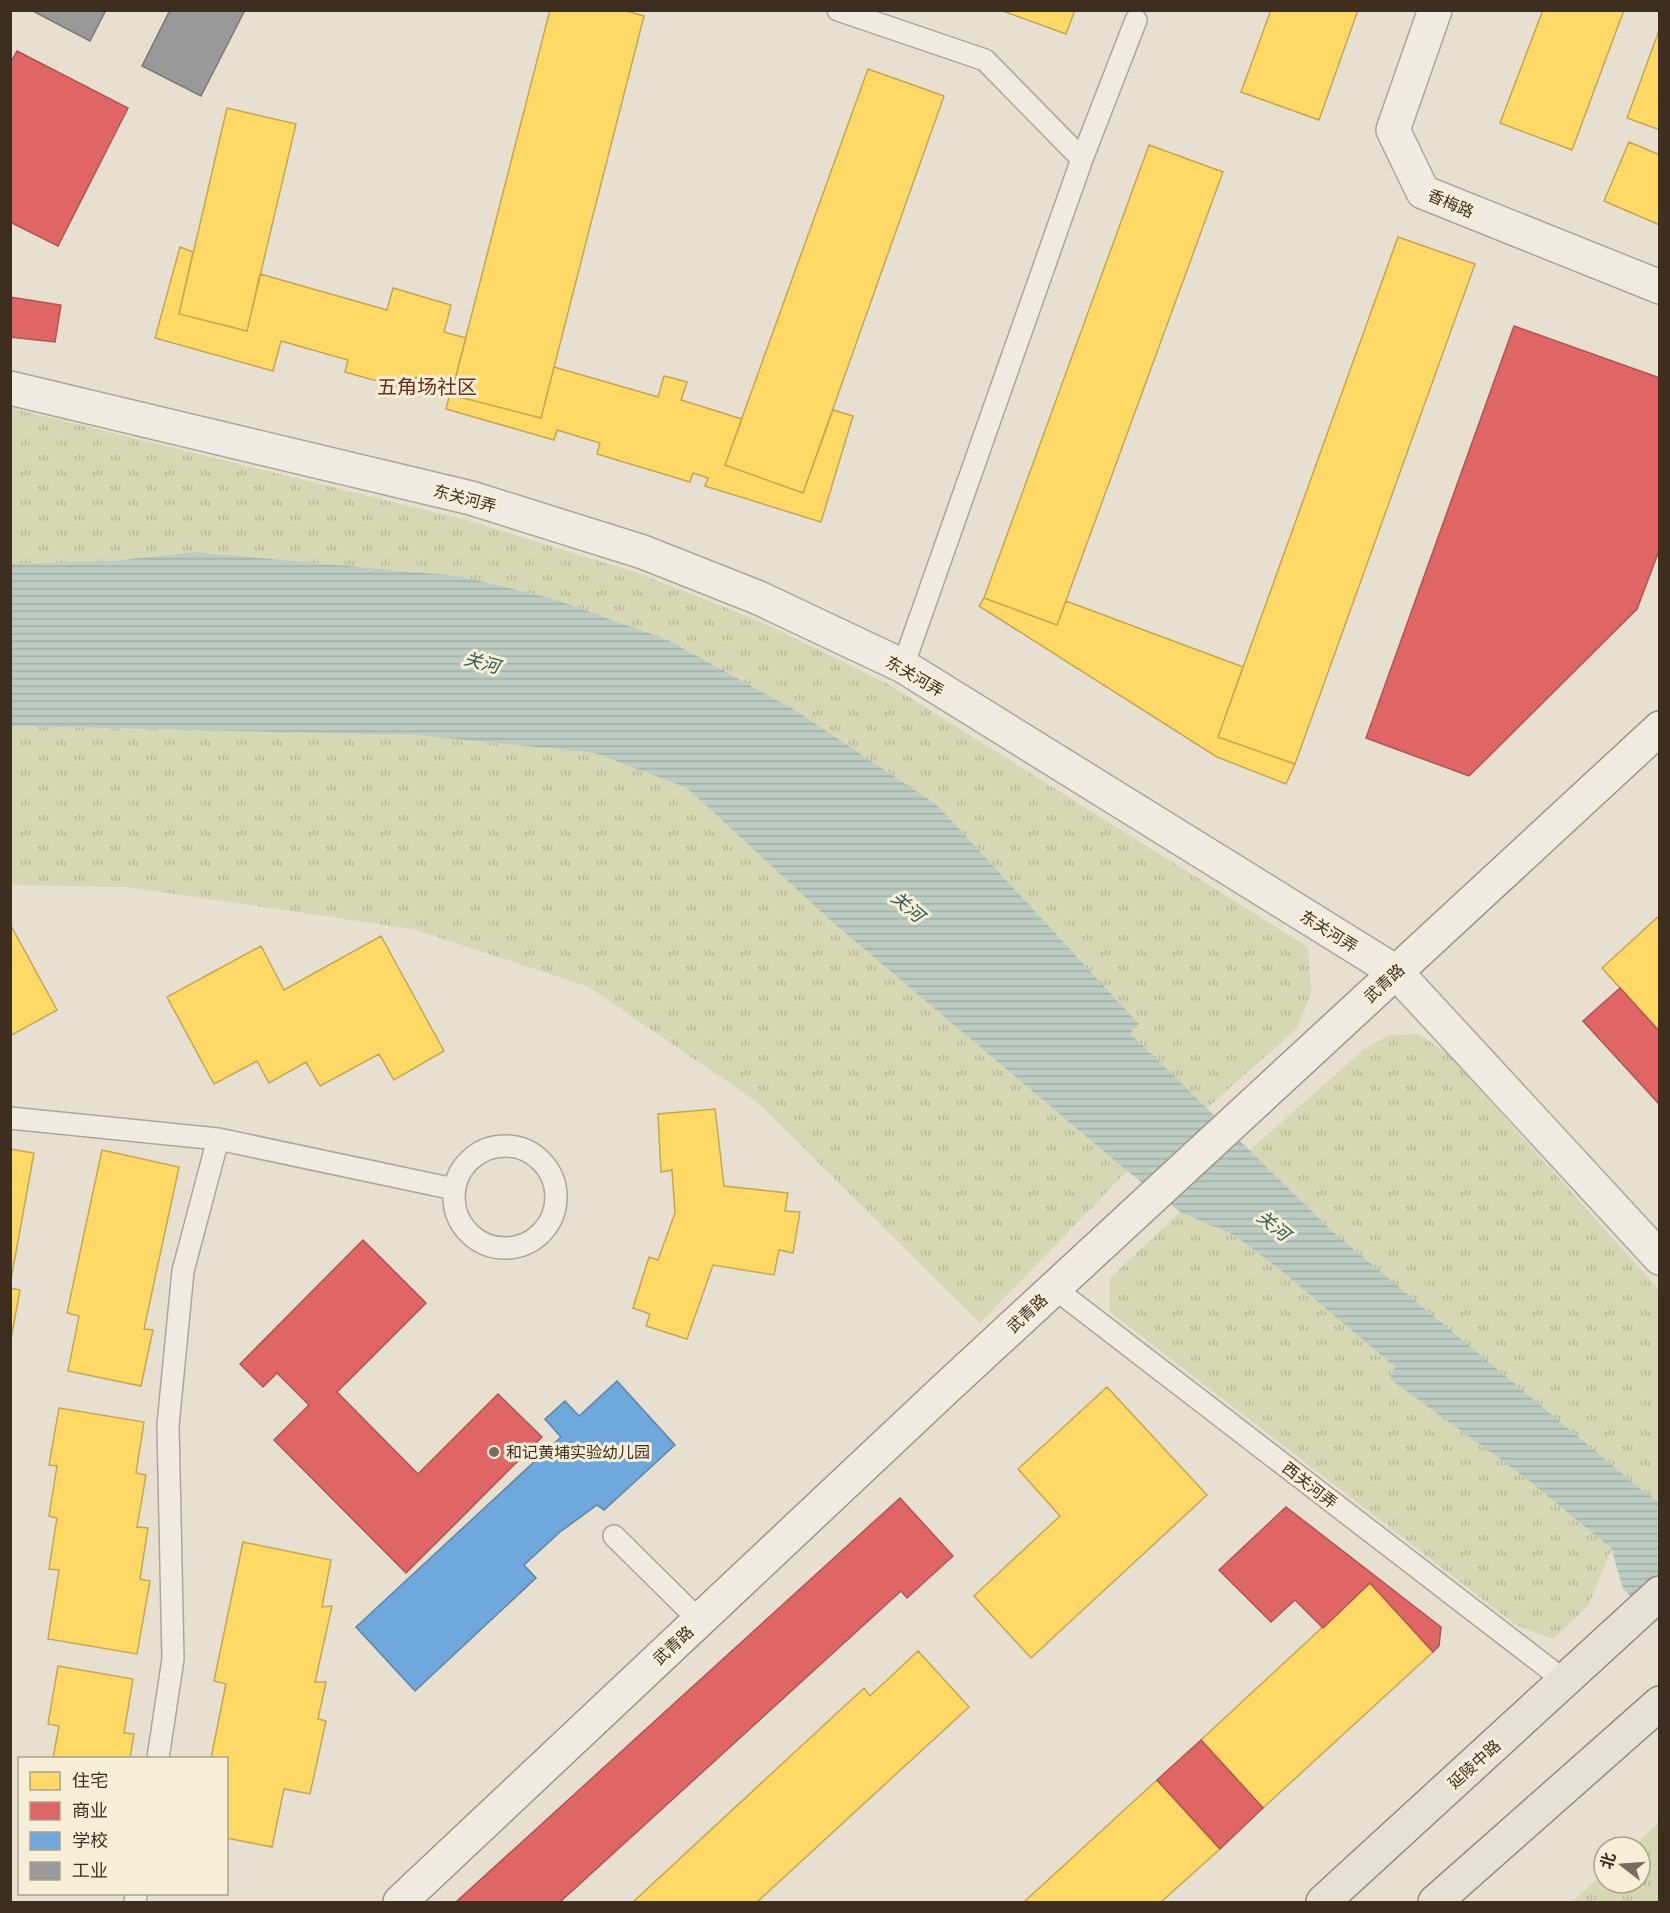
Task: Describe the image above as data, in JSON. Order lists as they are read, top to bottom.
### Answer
{
  "streets": {
    "main road": ["延陵中路"],
    "street": ["香梅路", "东关河弄", "武青路"],
    "lane": ["西关河弄"]
  },
  "crossings": [
    ["东关河弄", "武青路"],
    ["武青路", "西关河弄"],
    ["西关河弄", "延陵中路"]
  ],
  "districts": ["五角场社区"],
  "water": ["关河"],
  "places": ["和记黄埔实验幼儿园"],
  "legend": [
    "住宅",
    "商业",
    "学校",
    "工业"
  ],
  "north": "left"
}
